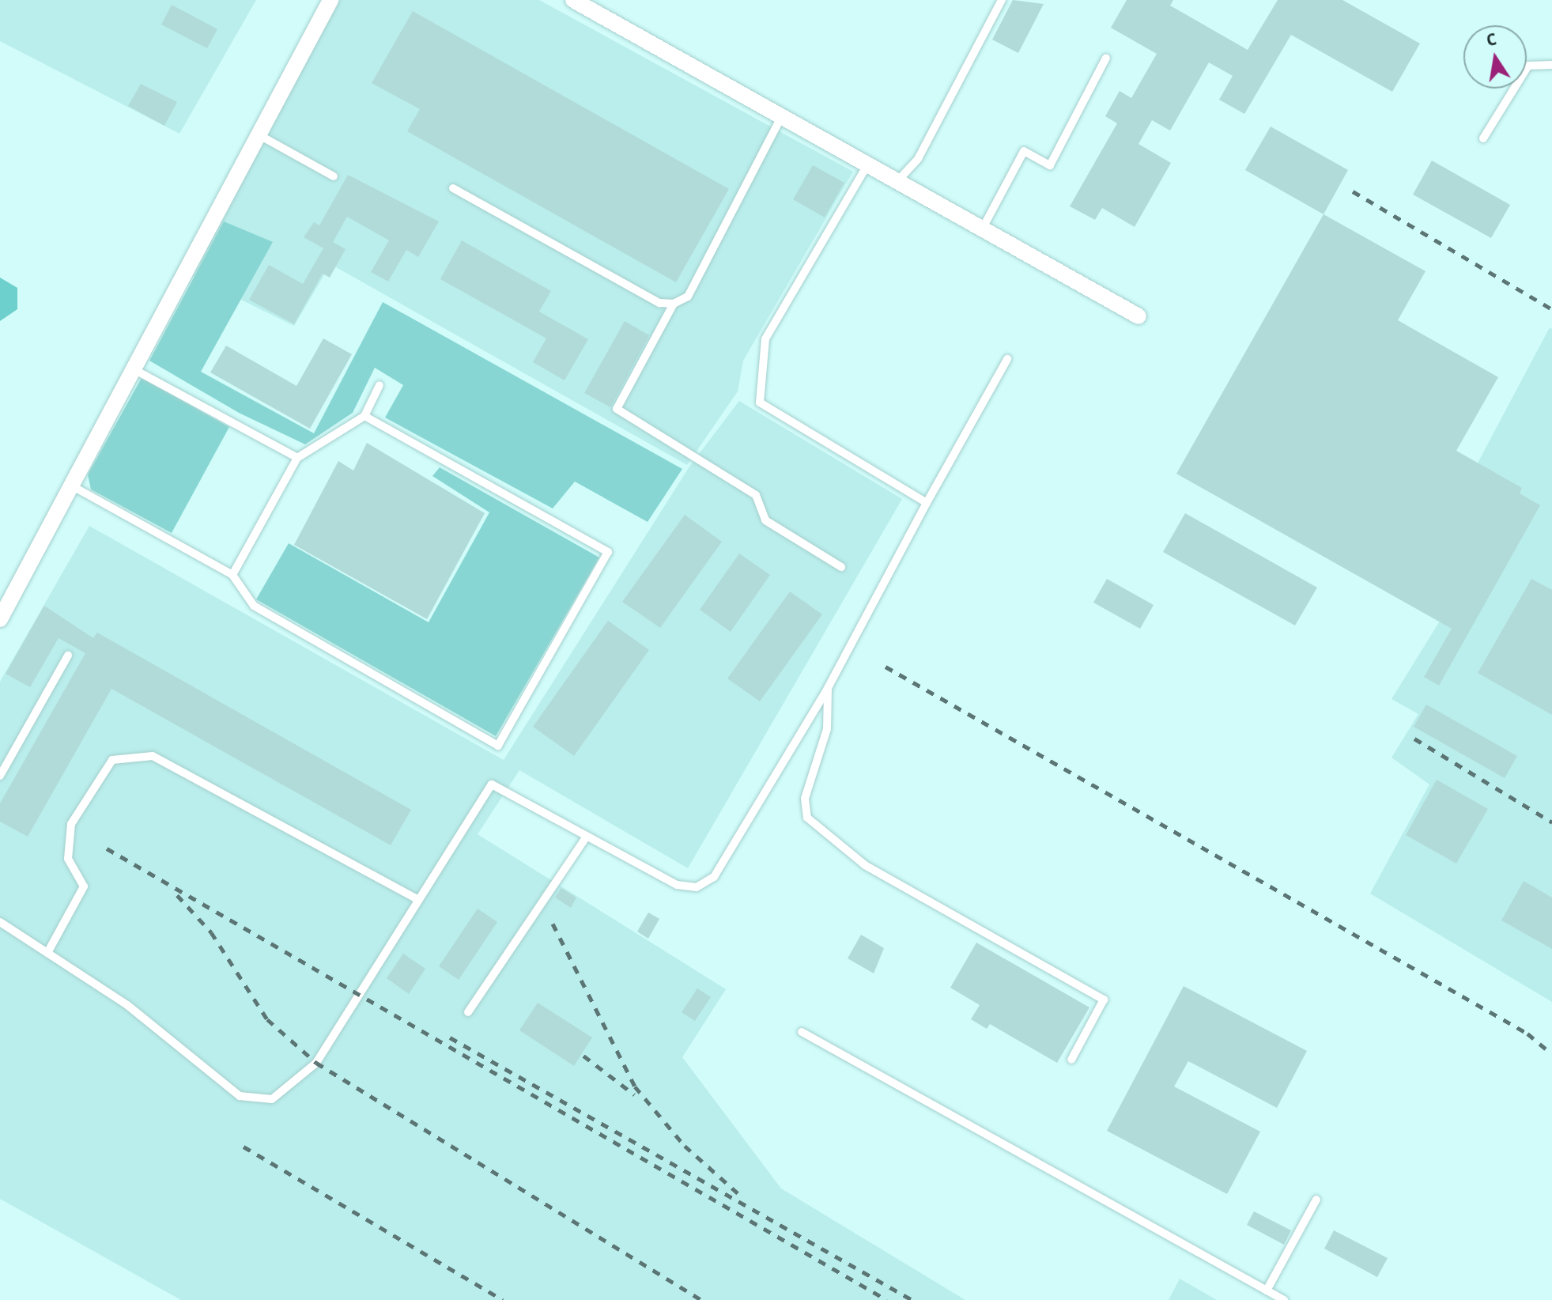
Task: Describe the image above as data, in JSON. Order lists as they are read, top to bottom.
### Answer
{
  "north": "top"
}
